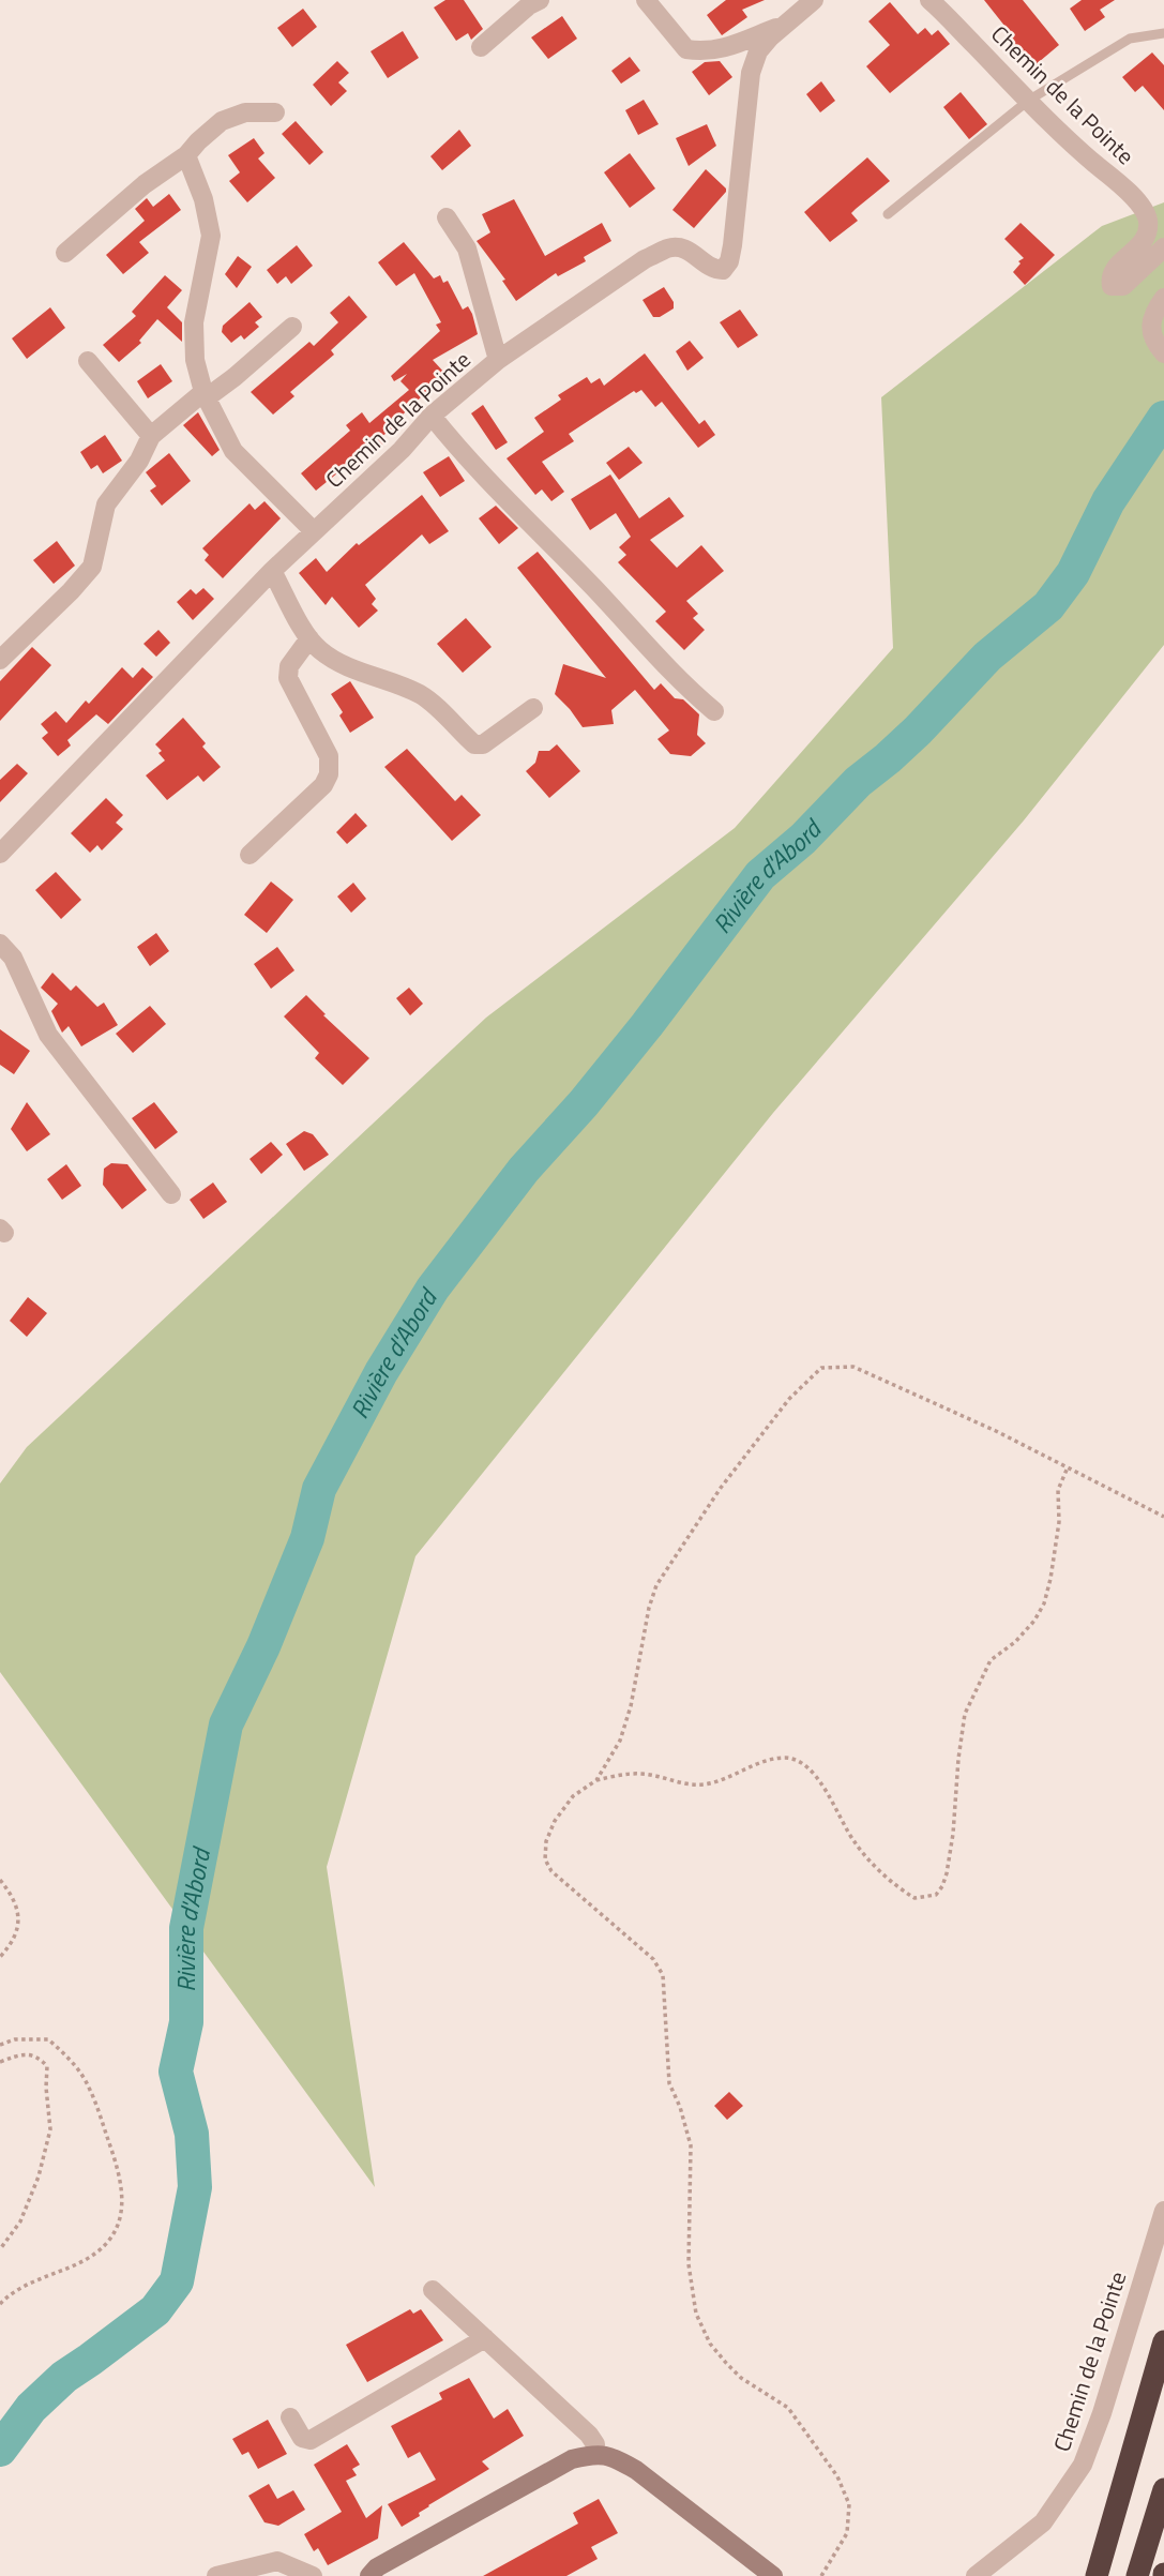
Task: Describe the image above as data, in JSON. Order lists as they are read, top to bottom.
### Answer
{
  "streets": {
    "street": ["Chemin de la Pointe"]
  },
  "water": ["Rivière d'Abord"]
}
